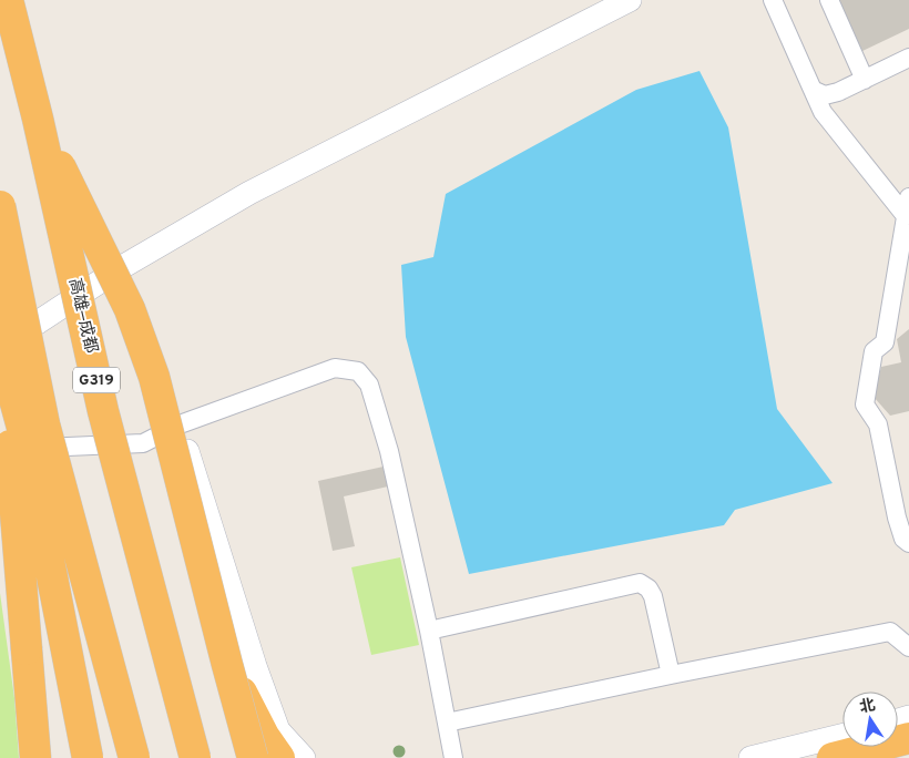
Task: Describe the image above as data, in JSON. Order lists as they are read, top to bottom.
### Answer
{
  "streets": {
    "highway": ["高雄—成都", "G319"]
  },
  "north": "top"
}
